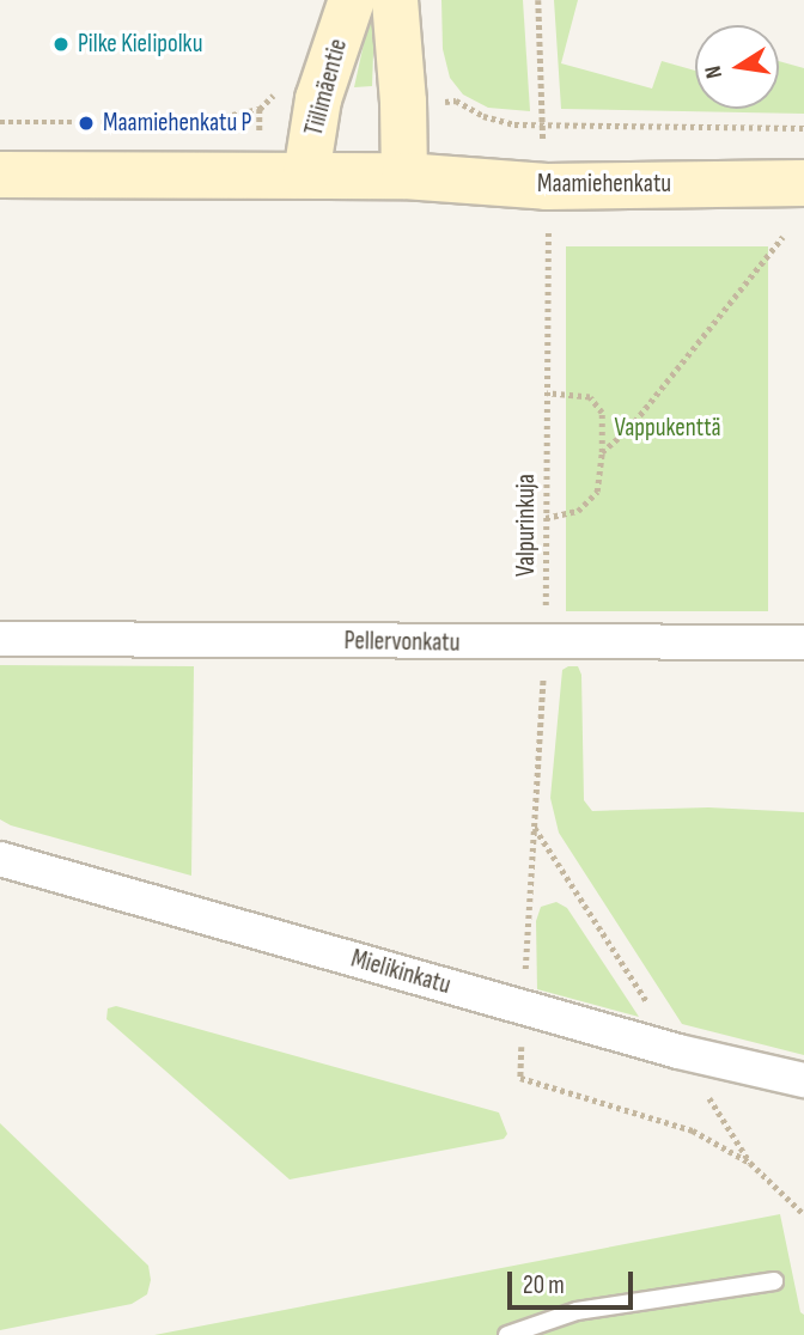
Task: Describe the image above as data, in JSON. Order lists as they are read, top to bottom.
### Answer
{
  "streets": {
    "main road": ["Tiilimäentie", "Maamiehenkatu"],
    "street": ["Pellervonkatu", "Mielikinkatu"],
    "path": ["Valpurinkuja"]
  },
  "crossings": [
    ["Tiilimäentie", "Maamiehenkatu"],
    ["Valpurinkuja", "Pellervonkatu"],
    ["Valpurinkuja", "Mielikinkatu"]
  ],
  "parks": ["Vappukenttä"],
  "places": ["Pilke Kielipolku", "Maamiehenkatu P"],
  "scale_bar": "20 m",
  "north": "left"
}
